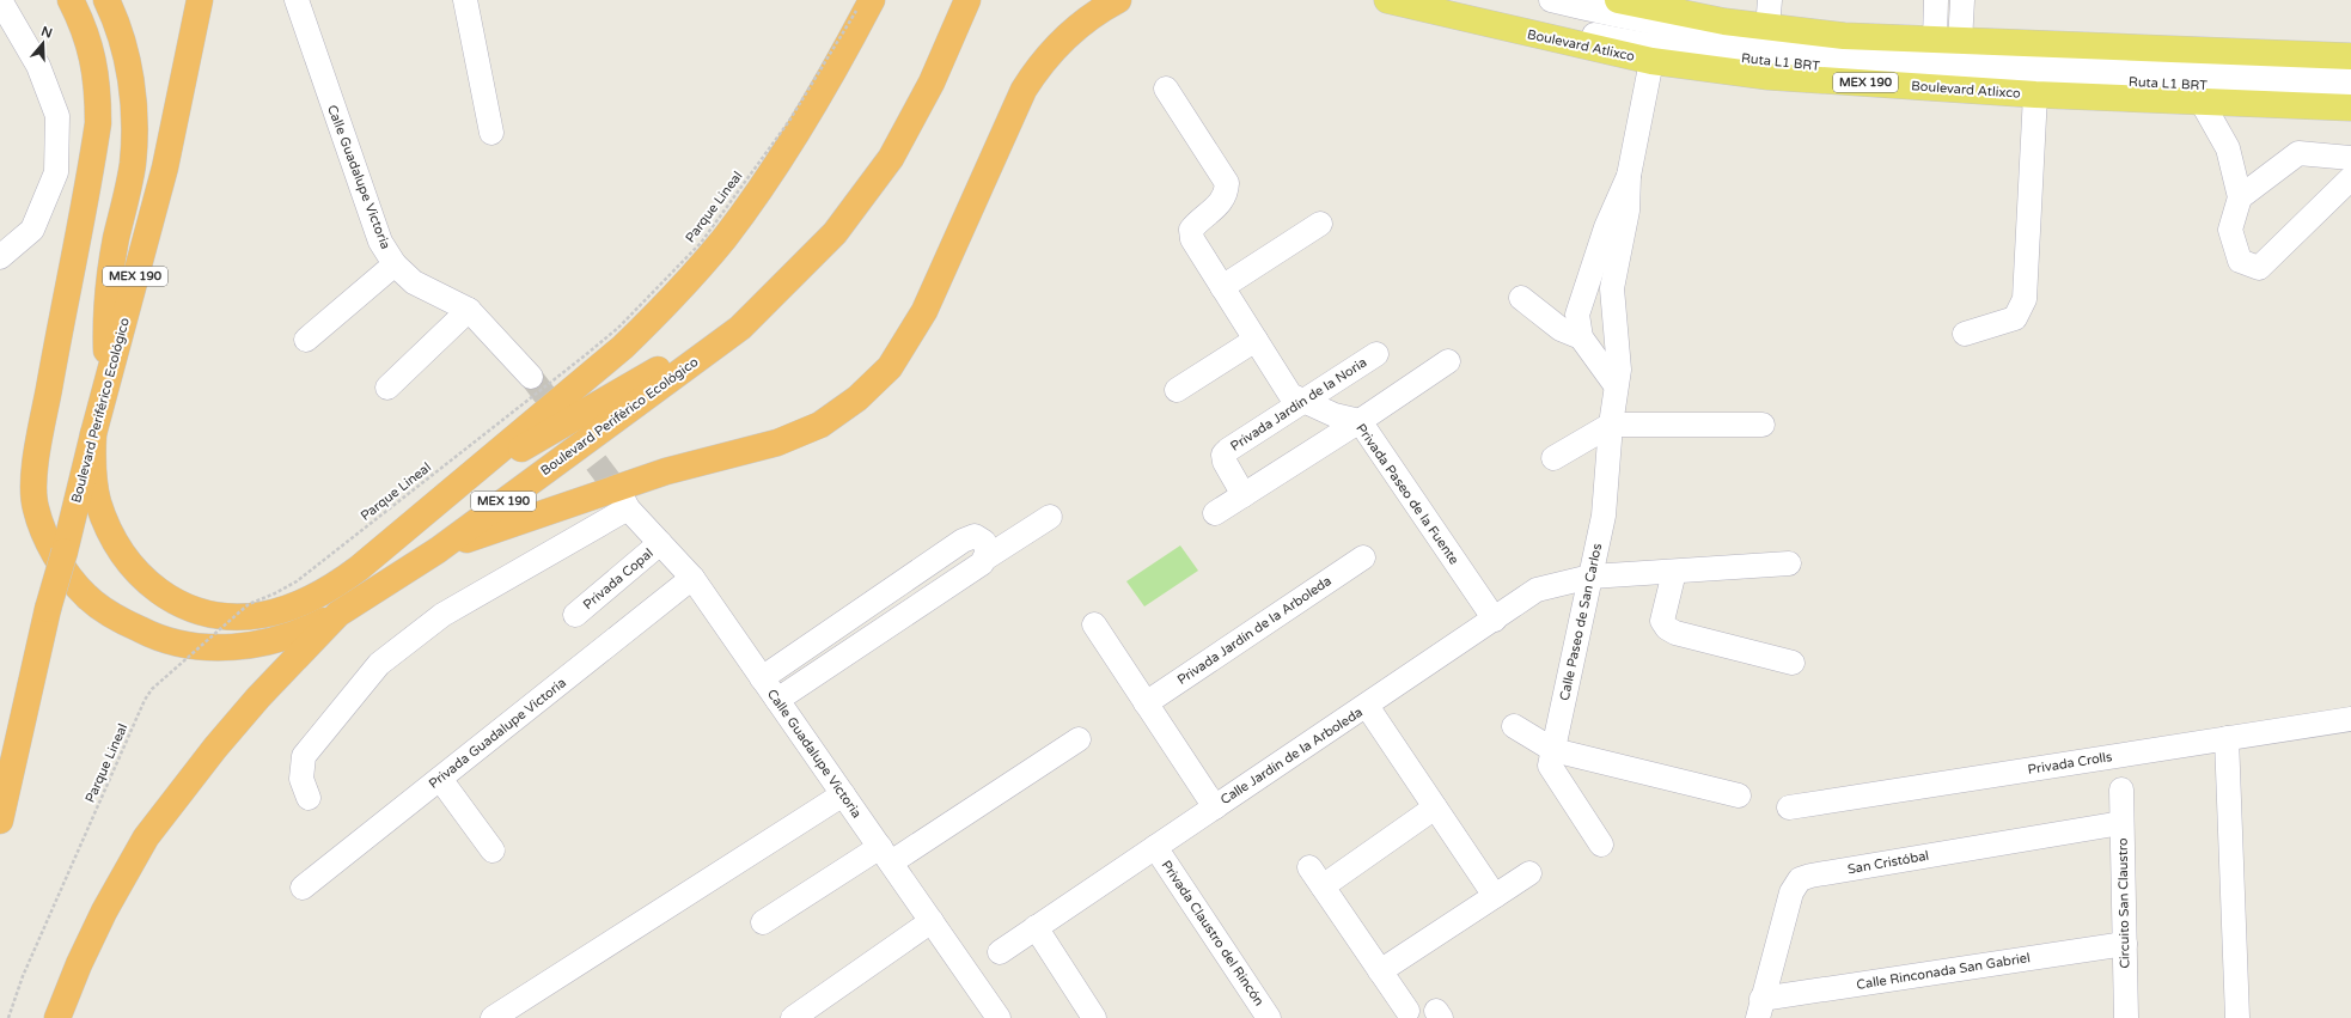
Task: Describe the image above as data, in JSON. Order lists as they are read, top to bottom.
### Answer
{
  "streets": {
    "highway": ["MEX 190", "Boulevard Periférico Ecológico"],
    "main road": ["Boulevard Atlixco"],
    "street": [
      "Ruta L1 BRT",
      "Calle Guadalupe Victoria",
      "Privada Jardín de la Noria",
      "Privada Paseo de la Fuente",
      "Privada Copal",
      "Calle Paseo de San Carlos",
      "Privada Jardín de la Arboleda",
      "Privada Guadalupe Victoria",
      "Calle Jardín de la Arboleda",
      "Privada Crolls",
      "San Cristóbal",
      "Circuito San Claustro",
      "Privada Claustro del Rincón",
      "Calle Rinconada San Gabriel"
    ],
    "path": ["Parque Lineal"]
  },
  "crossings": [
    ["Boulevard Atlixco", "Calle Paseo de San Carlos"],
    ["Calle Guadalupe Victoria", "Privada Copal"],
    ["Calle Guadalupe Victoria", "Privada Guadalupe Victoria"],
    ["Privada Jardín de la Noria", "Privada Paseo de la Fuente"],
    ["Privada Paseo de la Fuente", "Calle Jardín de la Arboleda"],
    ["Calle Paseo de San Carlos", "Calle Jardín de la Arboleda"],
    ["Calle Jardín de la Arboleda", "Privada Claustro del Rincón"],
    ["San Cristóbal", "Circuito San Claustro"],
    ["San Cristóbal", "Calle Rinconada San Gabriel"],
    ["Circuito San Claustro", "Calle Rinconada San Gabriel"]
  ],
  "north": "top"
}
